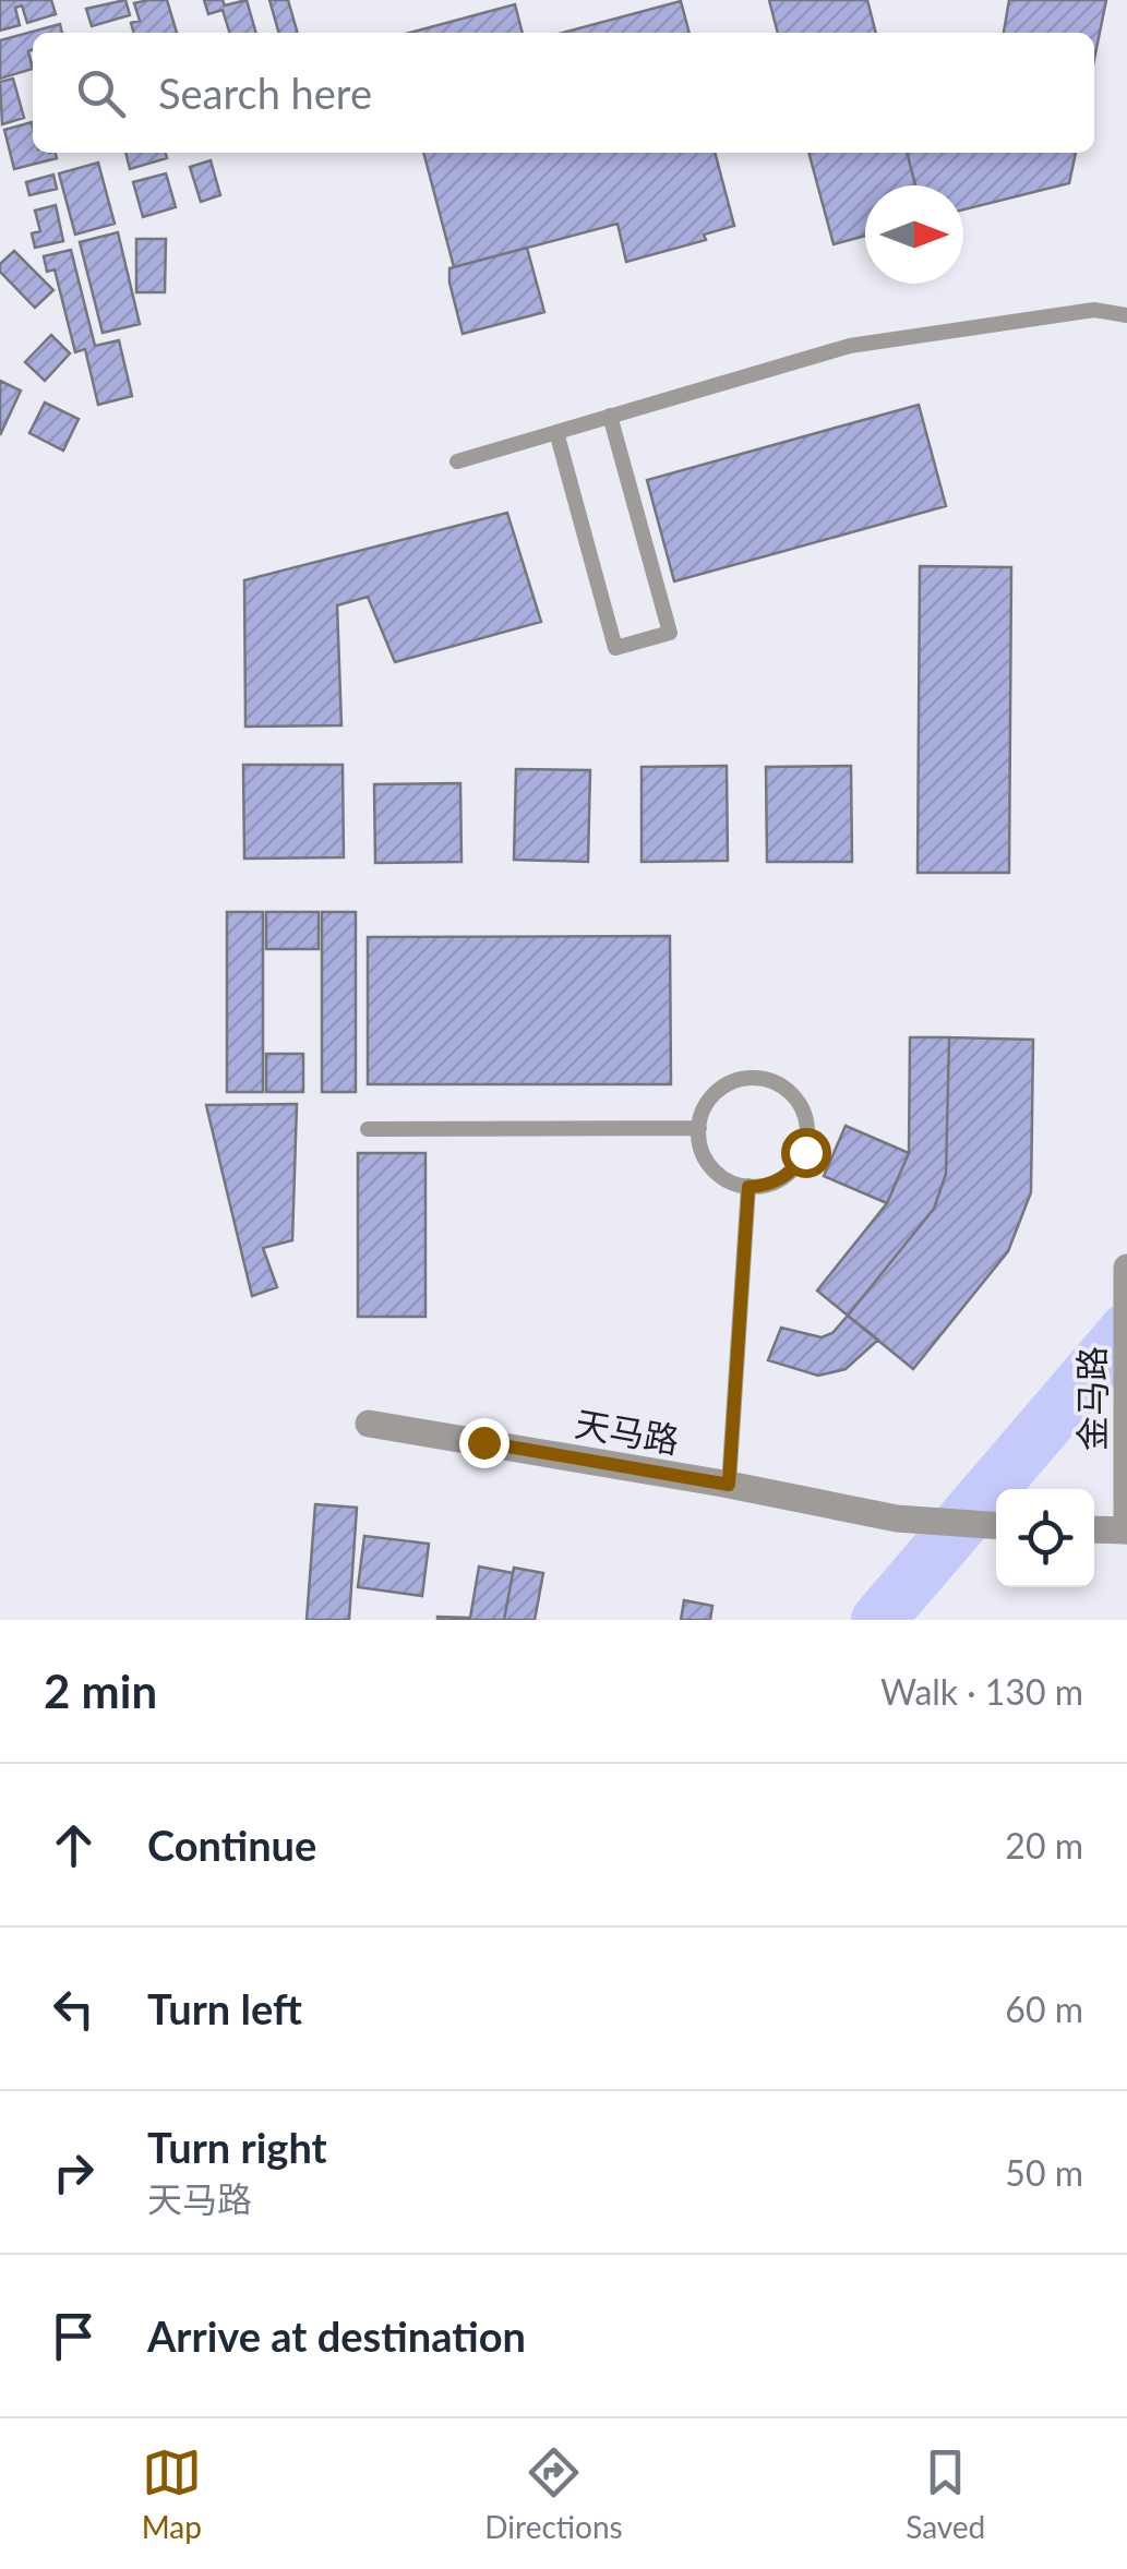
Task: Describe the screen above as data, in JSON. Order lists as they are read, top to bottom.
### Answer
{
  "streets": {
    "street": ["金马路", "天马路"]
  },
  "north": "right",
  "page": {
    "search": "Search here",
    "heading": ["2 min", "Walk · 130 m"],
    "list": [
      ["Continue", "20 m"],
      ["Turn left", "60 m"],
      ["Turn right", "天马路", "50 m"],
      "Arrive at destination"
    ],
    "nav": ["Map", "Directions", "Saved"]
  }
}
